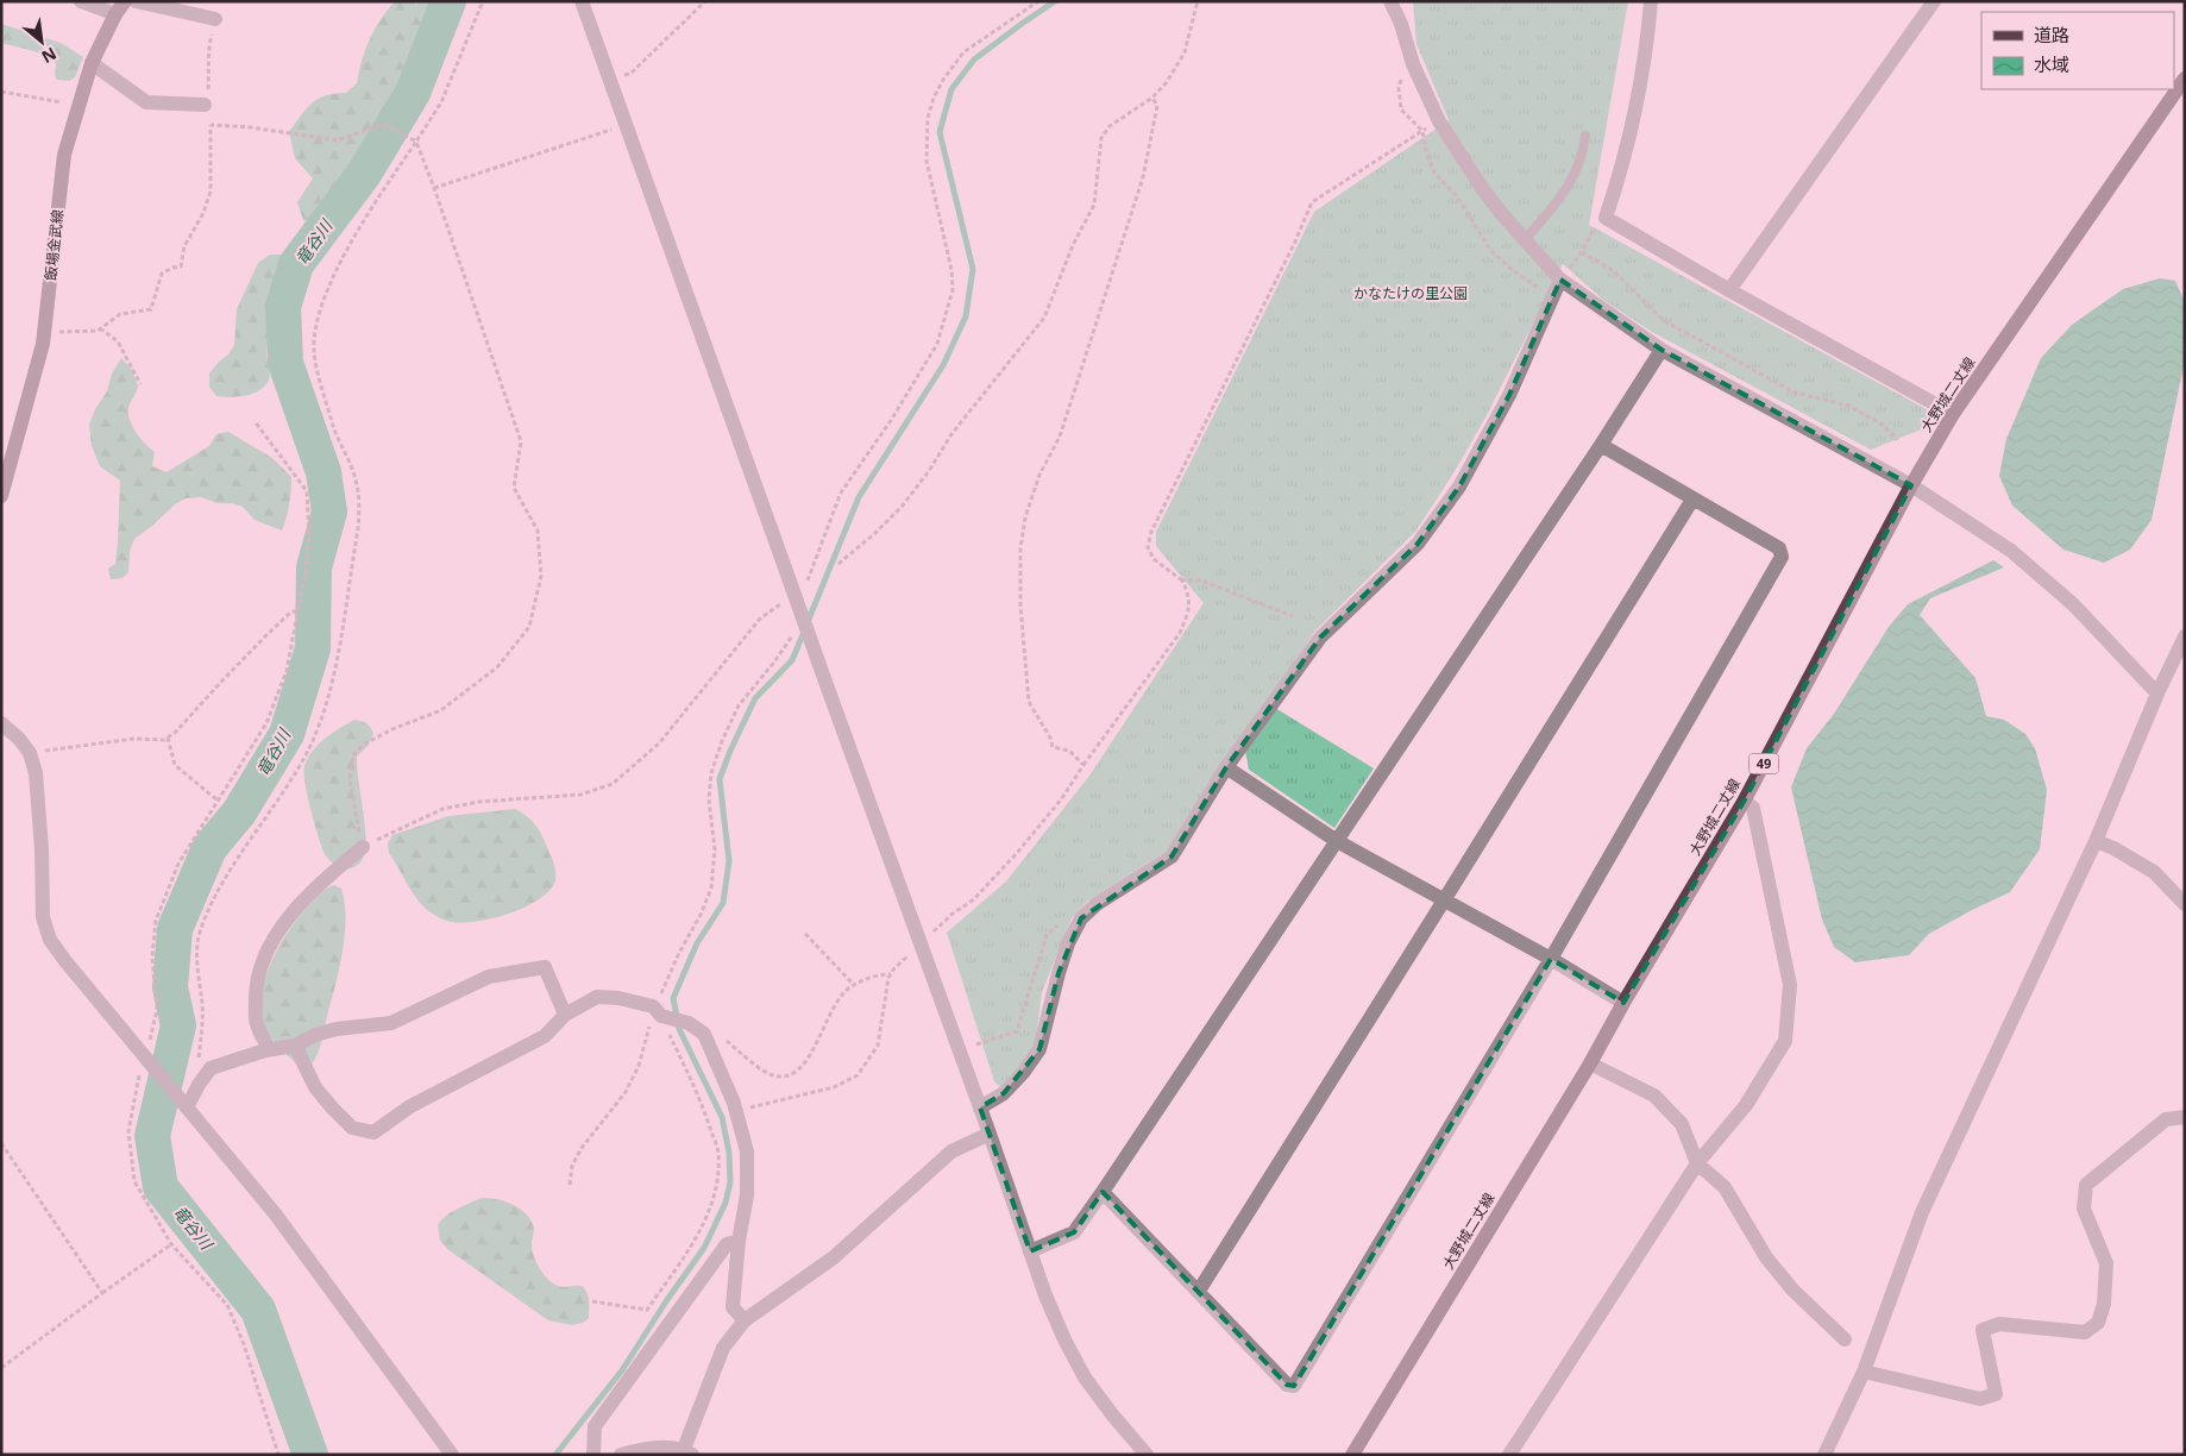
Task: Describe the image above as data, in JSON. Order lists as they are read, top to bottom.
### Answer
{
  "streets": {
    "main road": ["飯場金武線", "大野城二丈線", "49"]
  },
  "water": ["竜谷川"],
  "parks": ["かなたけの里公園"],
  "legend": ["道路", "水域"],
  "north": "bottom right"
}
